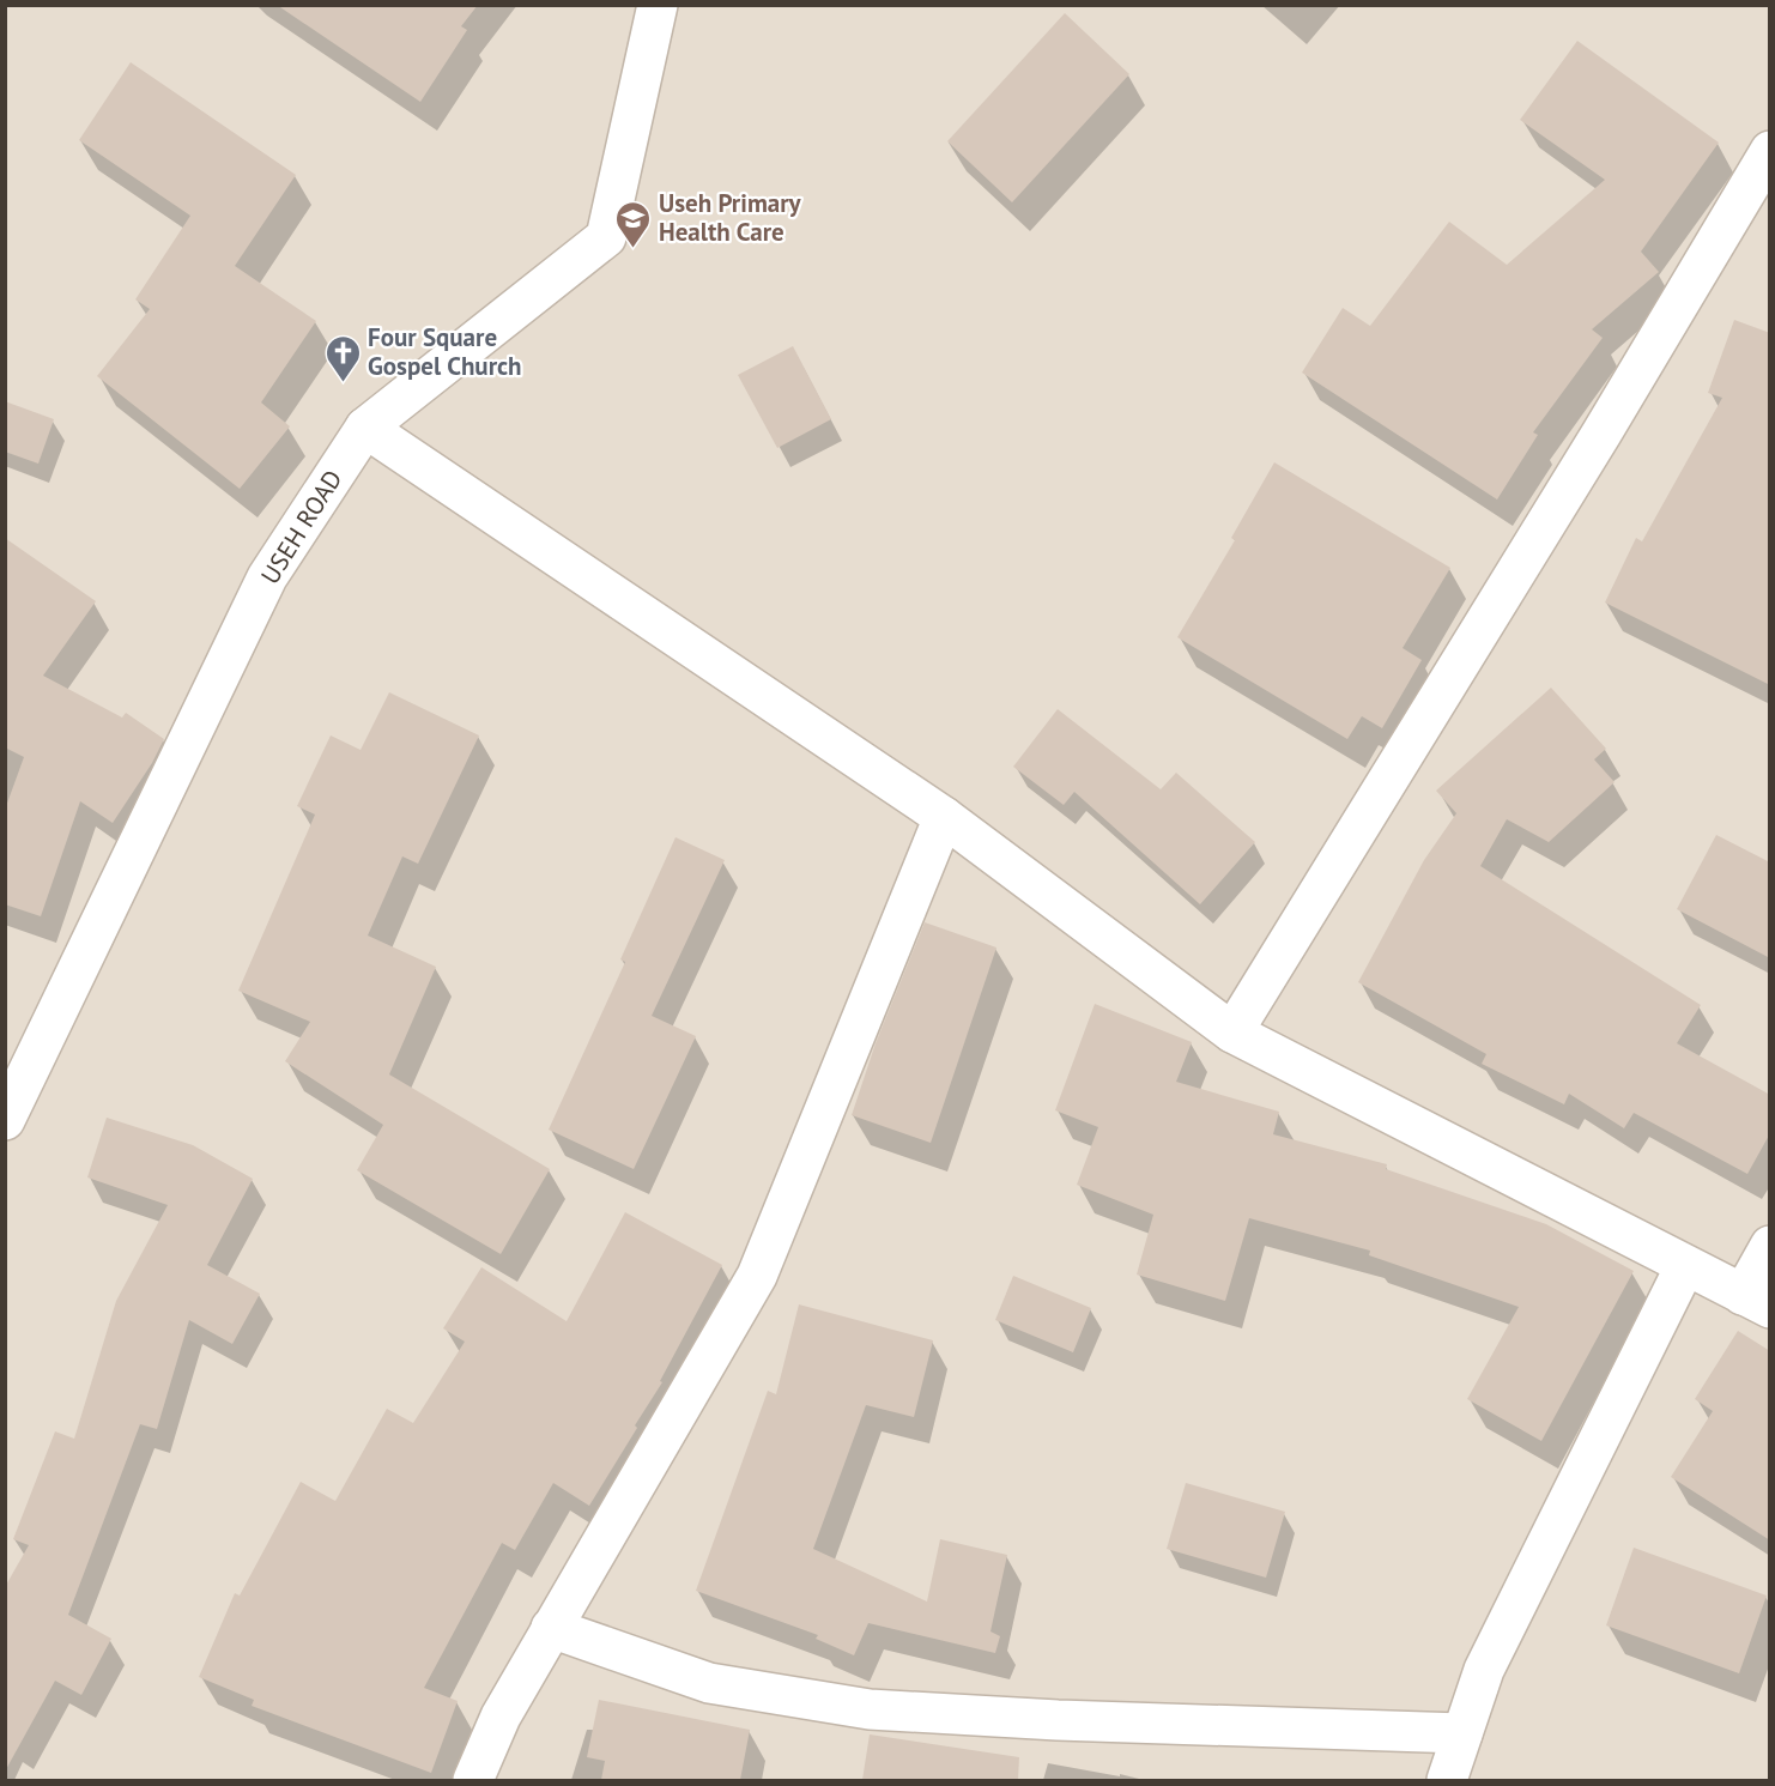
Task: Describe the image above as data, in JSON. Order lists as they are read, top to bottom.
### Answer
{
  "streets": {
    "street": ["USEH ROAD"]
  },
  "places": {
    "school or university": ["Useh Primary Health Care"],
    "church": ["Four Square Gospel Church"]
  }
}
